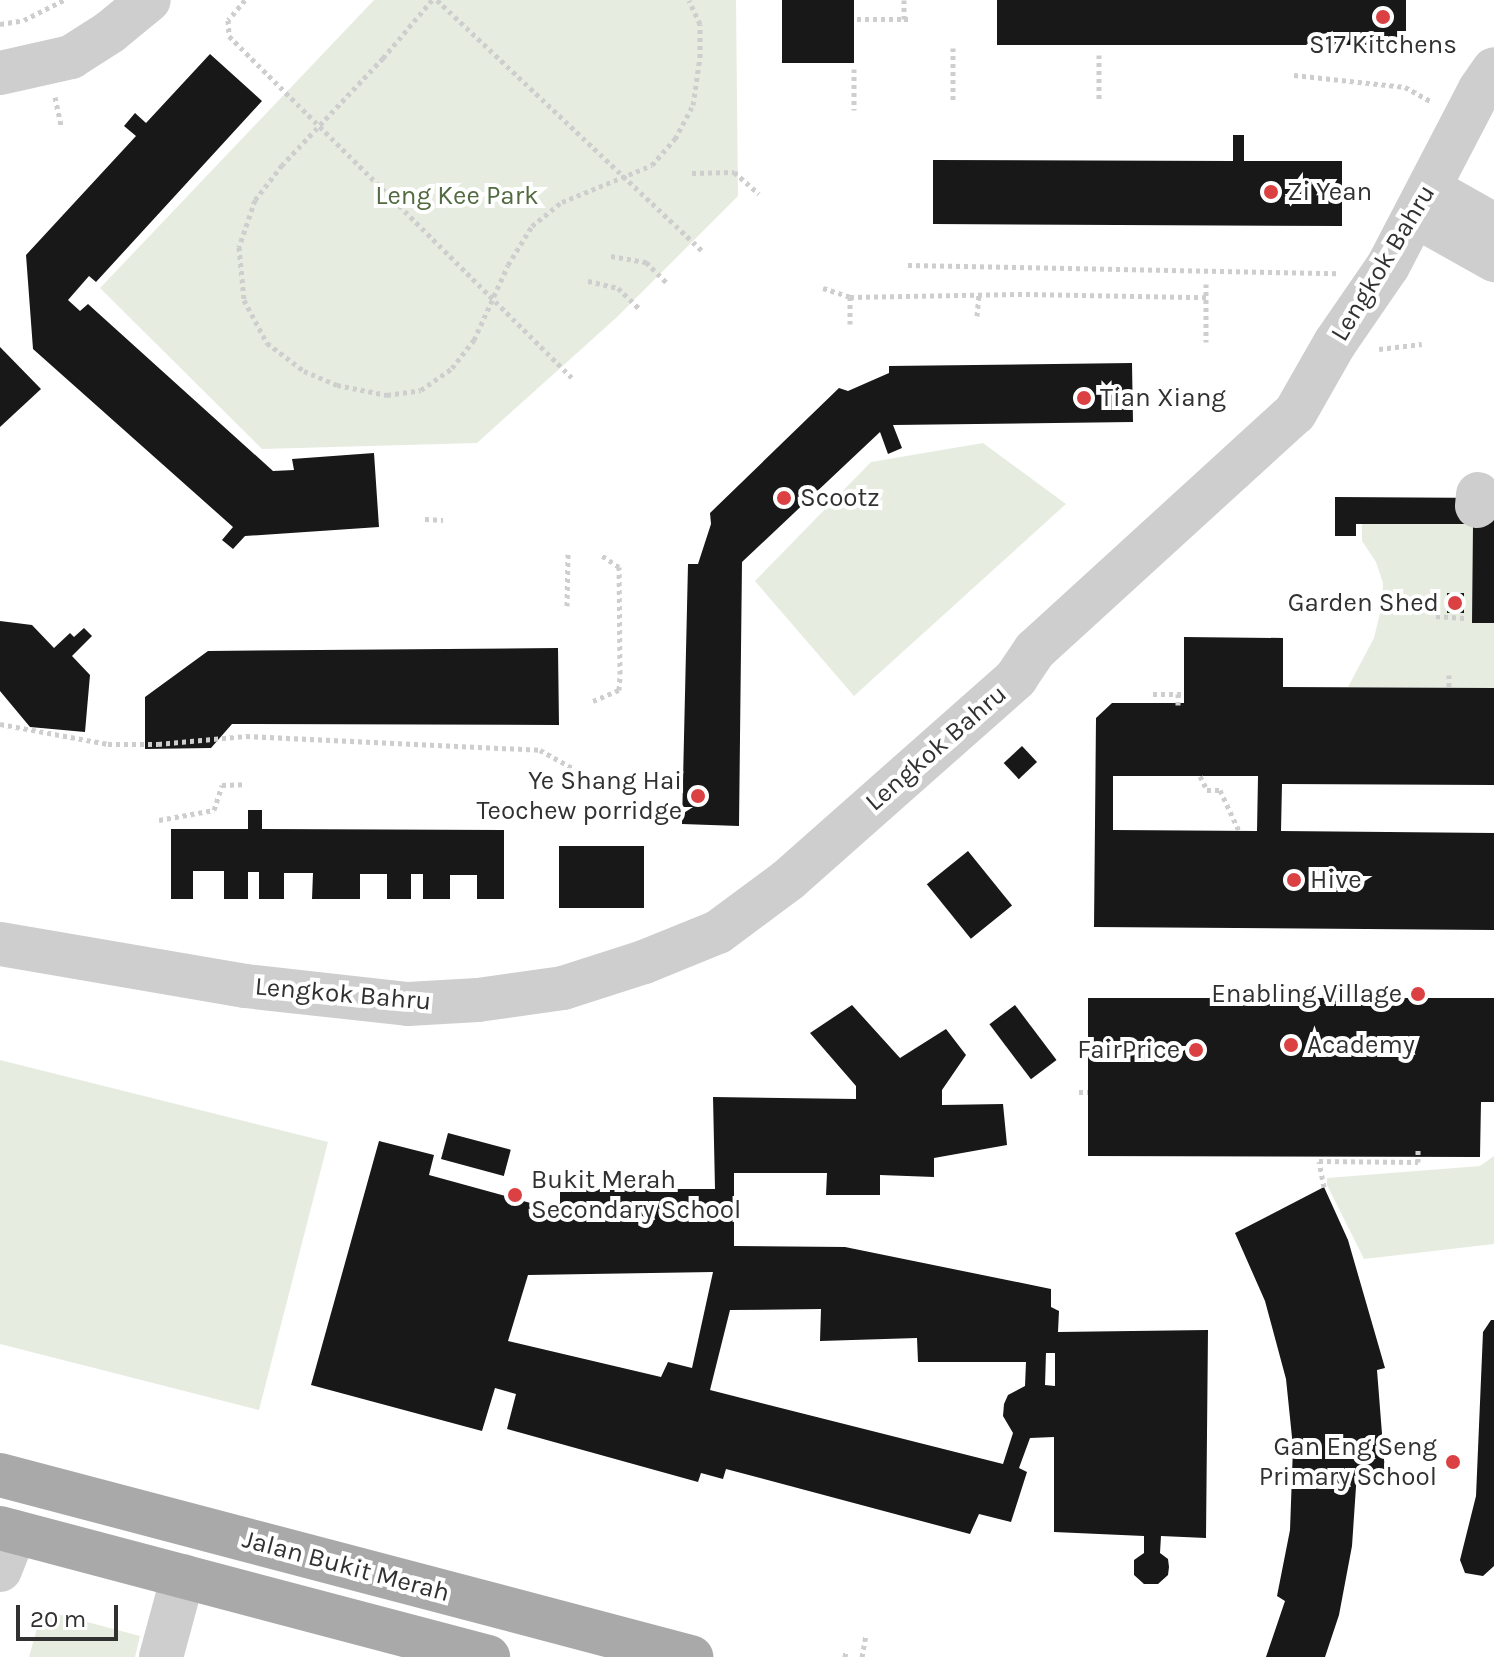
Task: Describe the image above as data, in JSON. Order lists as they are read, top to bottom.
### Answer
{
  "streets": {
    "main road": ["Jalan Bukit Merah"],
    "street": ["Lengkok Bahru"]
  },
  "parks": ["Leng Kee Park"],
  "places": [
    "S17 Kitchens",
    "Zi Yean",
    "Tian Xiang",
    "Scootz",
    "Garden Shed",
    "Ye Shang Hai Teochew porridge",
    "Hive",
    "Enabling Village",
    "Academy",
    "FairPrice",
    "Bukit Merah Secondary School",
    "Gan Eng Seng Primary School"
  ],
  "scale_bar": "20 m"
}
